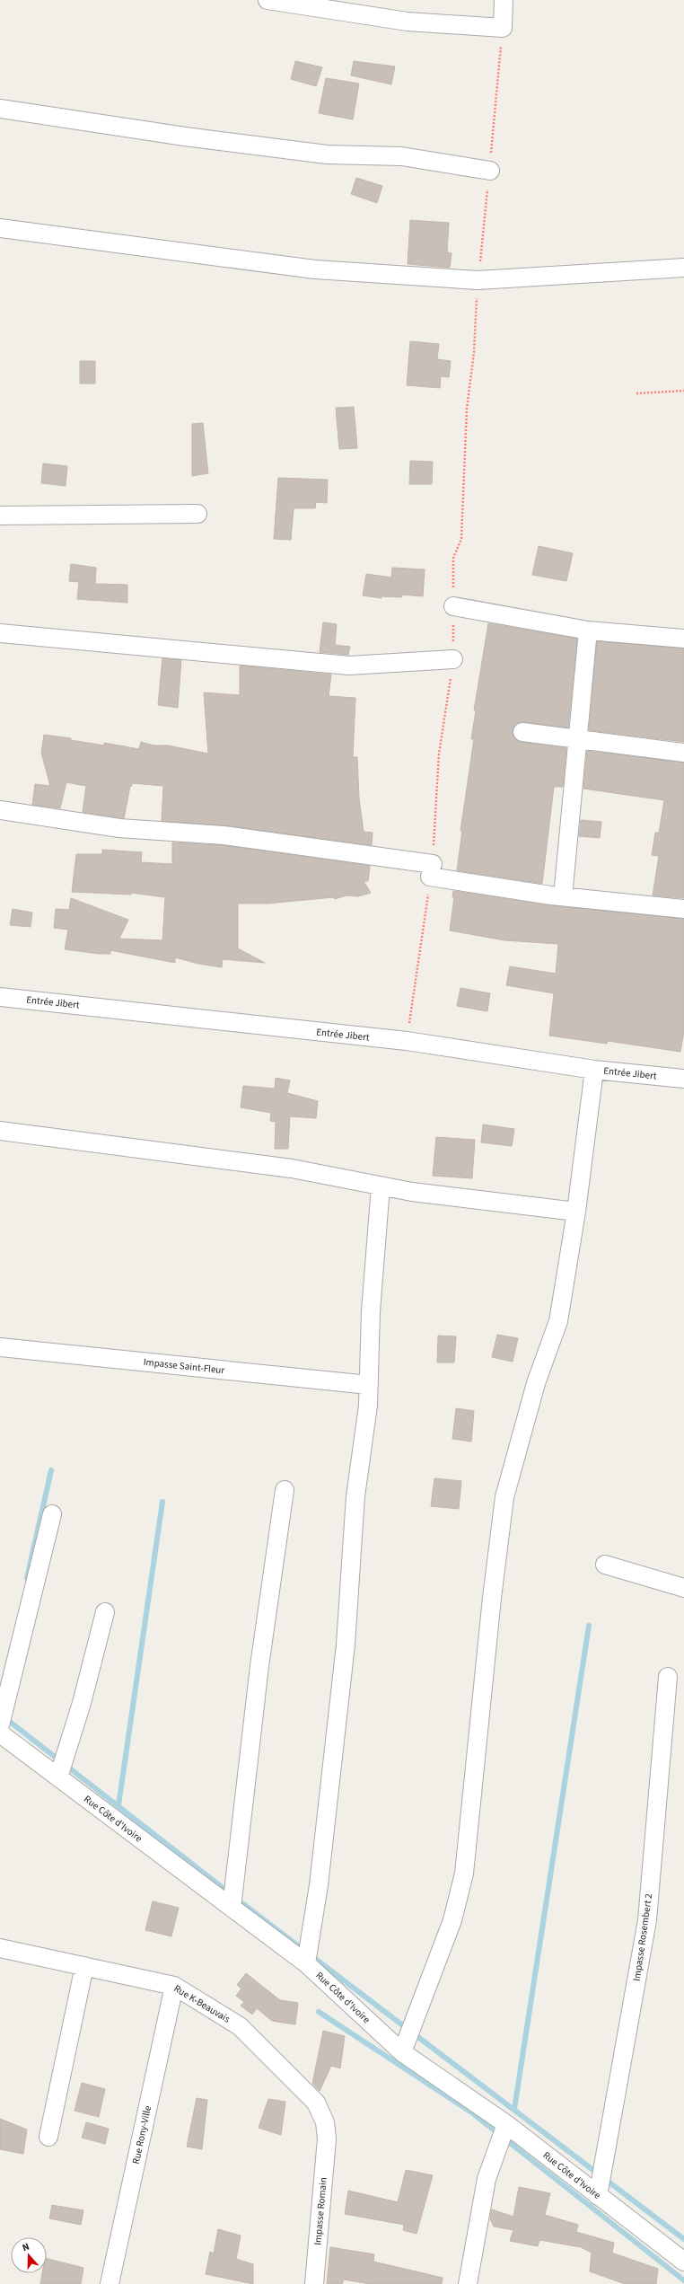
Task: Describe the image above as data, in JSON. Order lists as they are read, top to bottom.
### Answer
{
  "streets": {
    "street": [
      "Entrée Jibert",
      "Impasse Saint-Fleur",
      "Rue Côte d'Ivoire",
      "Impasse Rosembert 2",
      "Rue K-Beauvais",
      "Rue Rony-Ville",
      "Impasse Romain"
    ]
  },
  "crossings": [
    ["Rue Côte d'Ivoire", "Impasse Rosembert 2"],
    ["Rue K-Beauvais", "Rue Rony-Ville"],
    ["Rue K-Beauvais", "Impasse Romain"]
  ],
  "north": "top"
}
